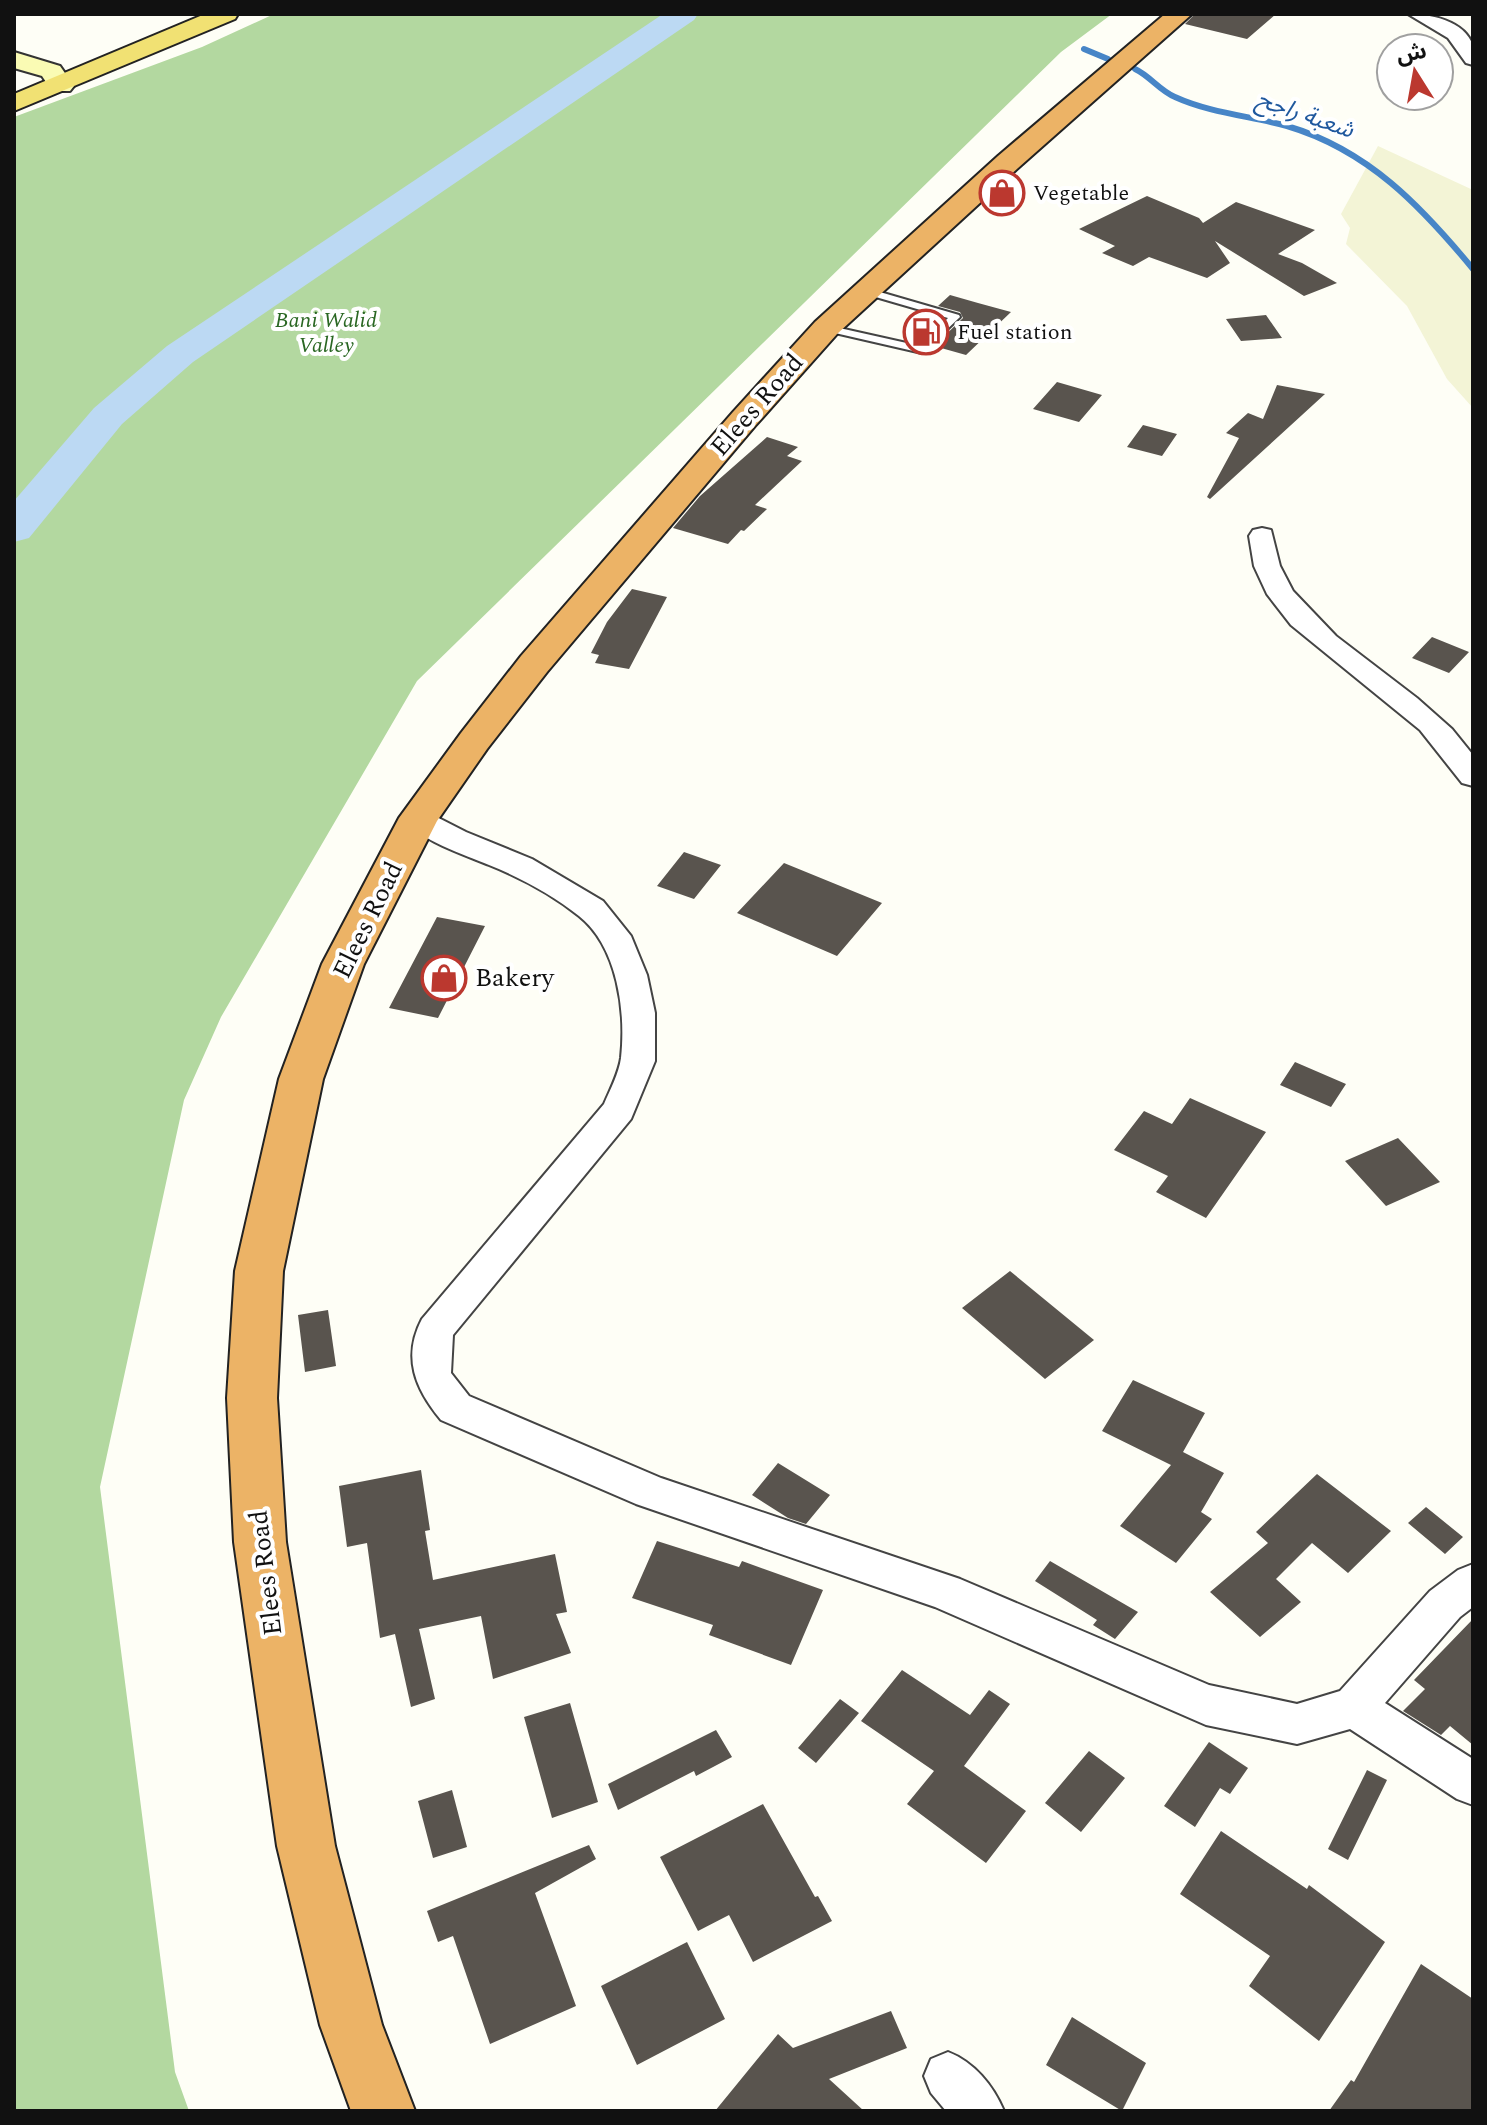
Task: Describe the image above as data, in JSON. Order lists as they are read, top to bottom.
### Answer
{
  "streets": {
    "highway": ["Elees Road"]
  },
  "water": ["شعبة راجح"],
  "parks": ["Bani Walid Valley"],
  "places": {
    "shop": ["Vegetable", "Bakery"],
    "fuel station": ["Fuel station"]
  },
  "north": "top"
}
